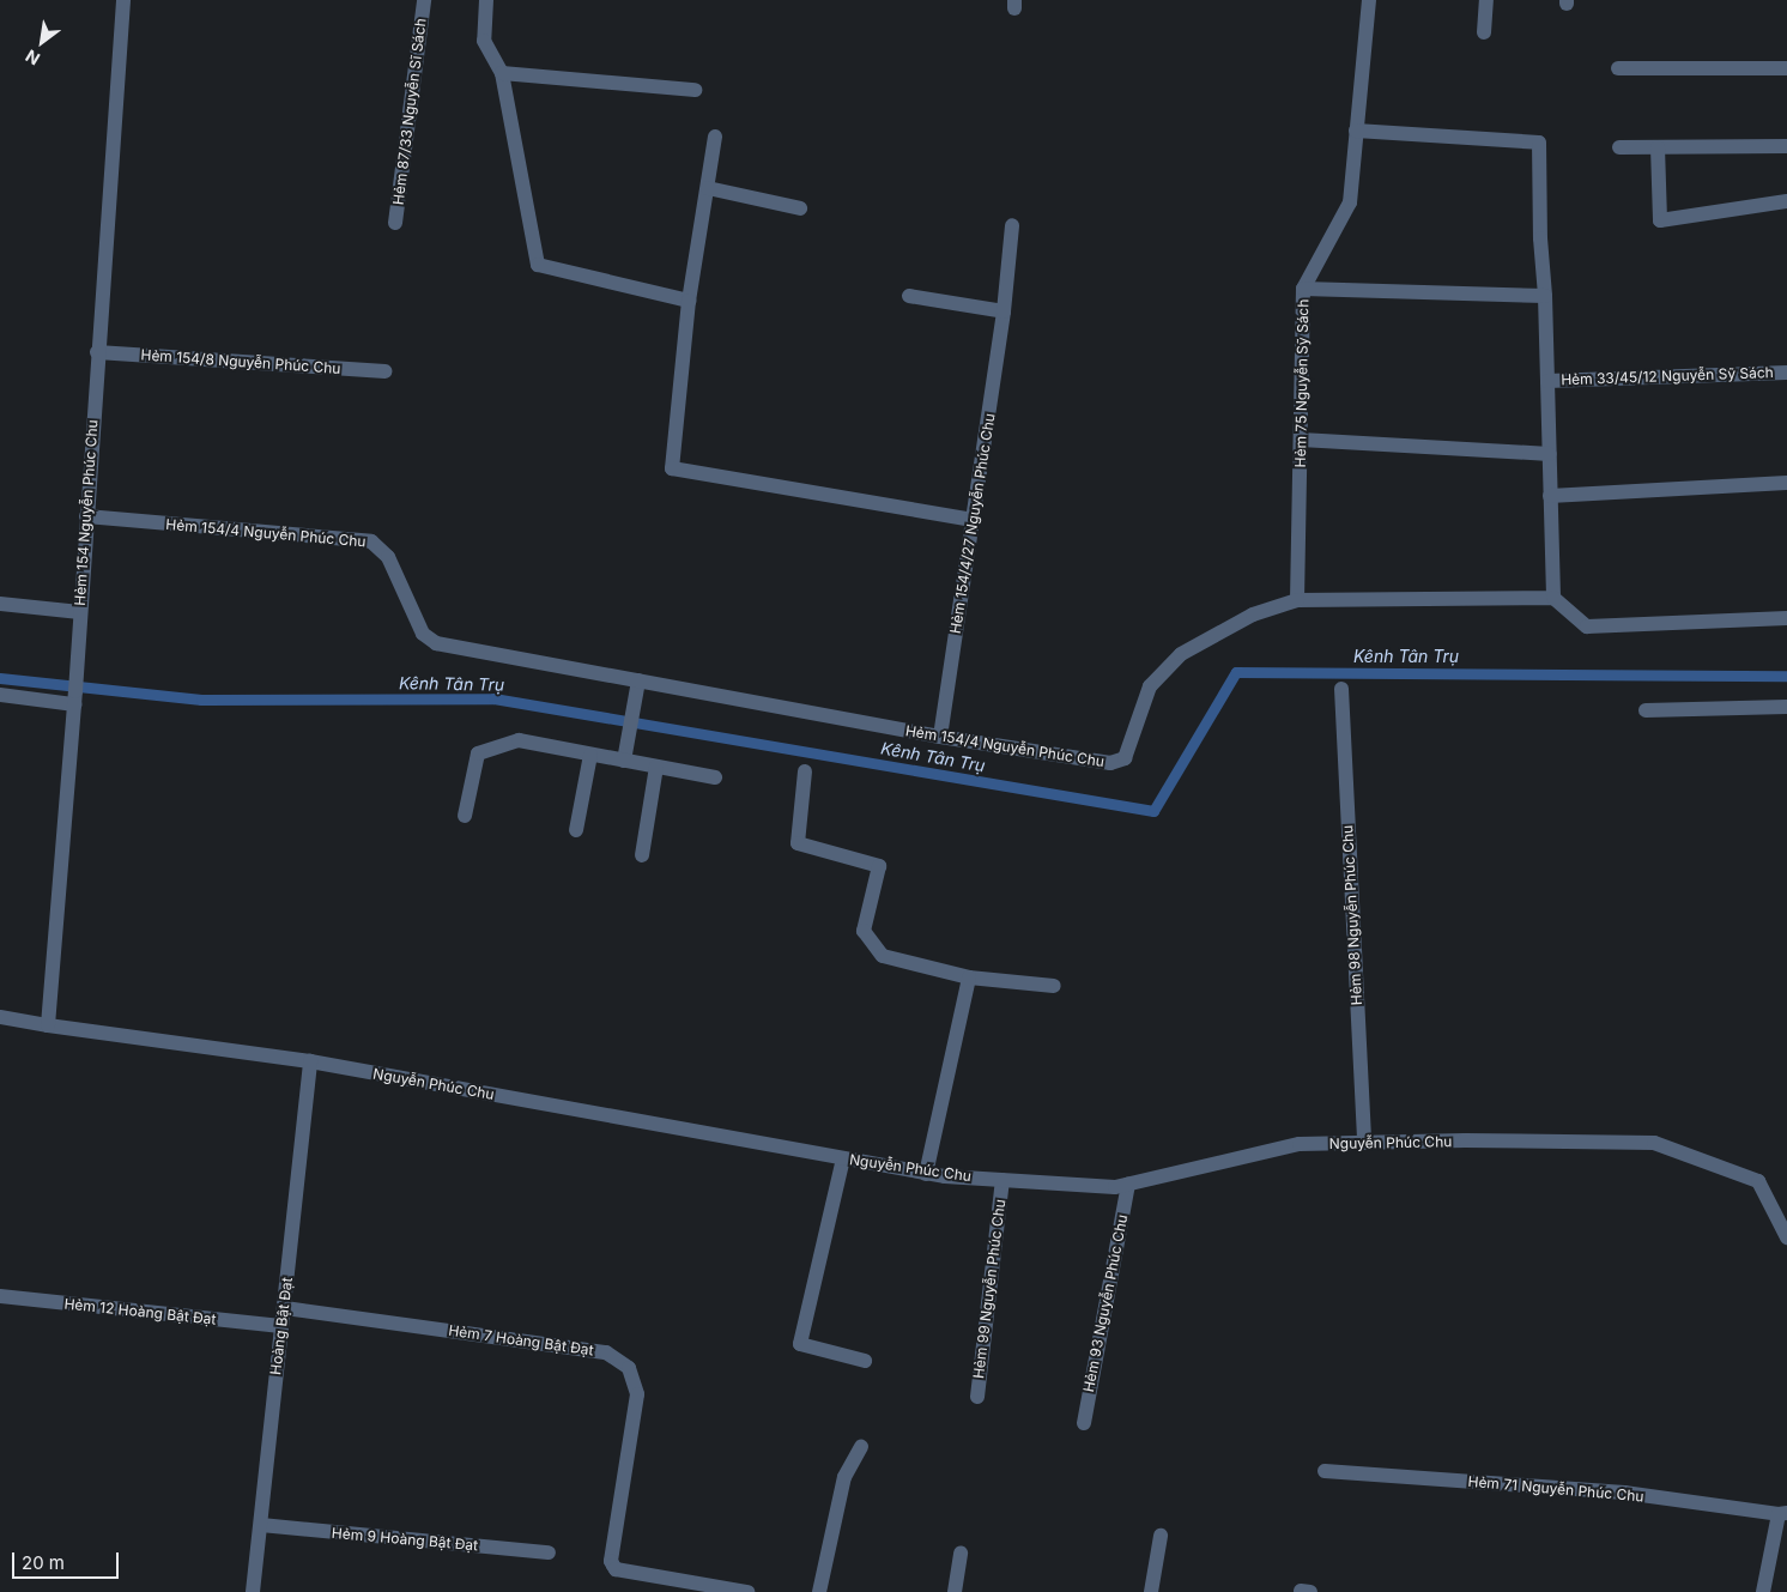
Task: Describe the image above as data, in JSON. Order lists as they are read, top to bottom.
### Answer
{
  "streets": {
    "street": [
      "Hẻm 87/33 Nguyễn Sĩ Sách",
      "Hẻm 154/8 Nguyễn Phúc Chu",
      "Hẻm 33/45/12 Nguyễn Sỹ Sách",
      "Hẻm 75 Nguyễn Sỹ Sách",
      "Hẻm 154 Nguyễn Phúc Chu",
      "Hẻm 154/4/27 Nguyễn Phúc Chu",
      "Hẻm 154/4 Nguyễn Phúc Chu",
      "Hẻm 98 Nguyễn Phúc Chu",
      "Nguyễn Phúc Chu",
      "Hẻm 99 Nguyễn Phúc Chu",
      "Hẻm 93 Nguyễn Phúc Chu",
      "Hẻm 12 Hoàng Bật Đạt",
      "Hoàng Bật Đạt",
      "Hẻm 7 Hoàng Bật Đạt",
      "Hẻm 71 Nguyễn Phúc Chu",
      "Hẻm 9 Hoàng Bật Đạt"
    ]
  },
  "crossings": [
    ["Hẻm 154/8 Nguyễn Phúc Chu", "Hẻm 154 Nguyễn Phúc Chu"],
    ["Hẻm 75 Nguyễn Sỹ Sách", "Hẻm 154/4 Nguyễn Phúc Chu"],
    ["Hẻm 154 Nguyễn Phúc Chu", "Hẻm 154/4 Nguyễn Phúc Chu"],
    ["Hẻm 154 Nguyễn Phúc Chu", "Nguyễn Phúc Chu"],
    ["Hẻm 154/4/27 Nguyễn Phúc Chu", "Hẻm 154/4 Nguyễn Phúc Chu"],
    ["Hẻm 98 Nguyễn Phúc Chu", "Nguyễn Phúc Chu"],
    ["Nguyễn Phúc Chu", "Hẻm 99 Nguyễn Phúc Chu"],
    ["Nguyễn Phúc Chu", "Hẻm 93 Nguyễn Phúc Chu"],
    ["Nguyễn Phúc Chu", "Hoàng Bật Đạt"],
    ["Hẻm 12 Hoàng Bật Đạt", "Hoàng Bật Đạt"],
    ["Hoàng Bật Đạt", "Hẻm 7 Hoàng Bật Đạt"],
    ["Hoàng Bật Đạt", "Hẻm 9 Hoàng Bật Đạt"]
  ],
  "water": ["Kênh Tân Trụ"],
  "scale_bar": "20 m",
  "north": "bottom left"
}
